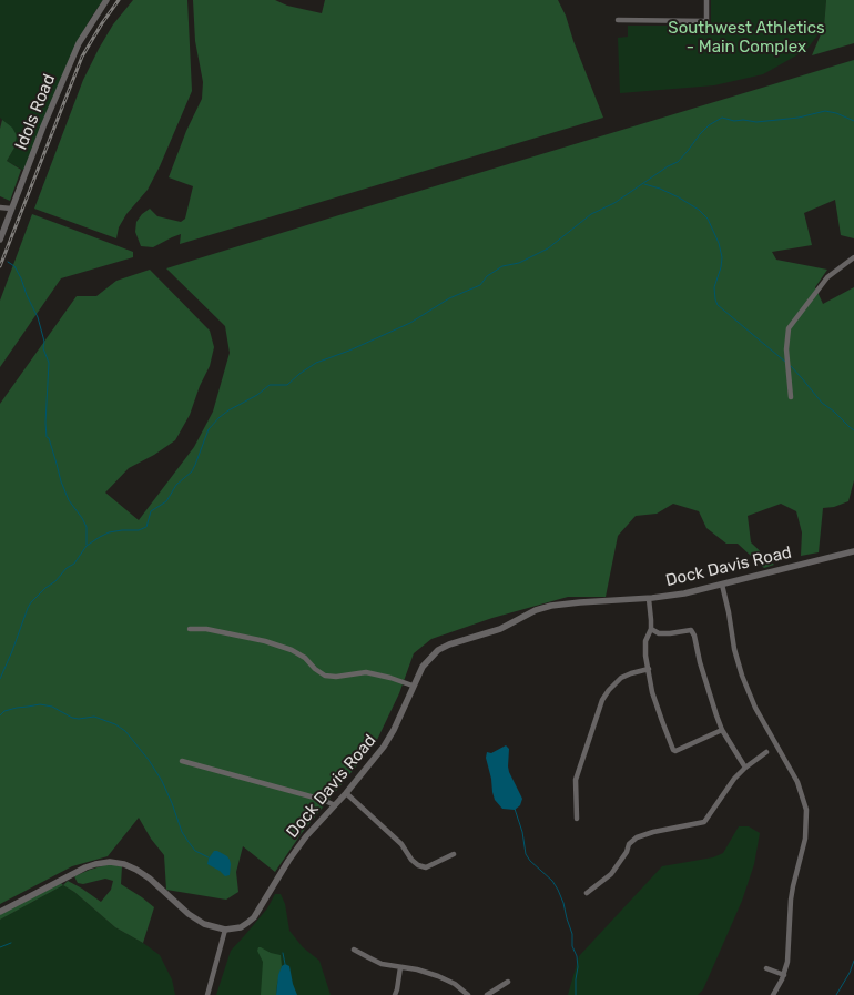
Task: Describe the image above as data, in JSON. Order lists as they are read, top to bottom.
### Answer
{
  "streets": {
    "street": ["Idols Road", "Dock Davis Road"]
  },
  "parks": ["Southwest Athletics - Main Complex"]
}
